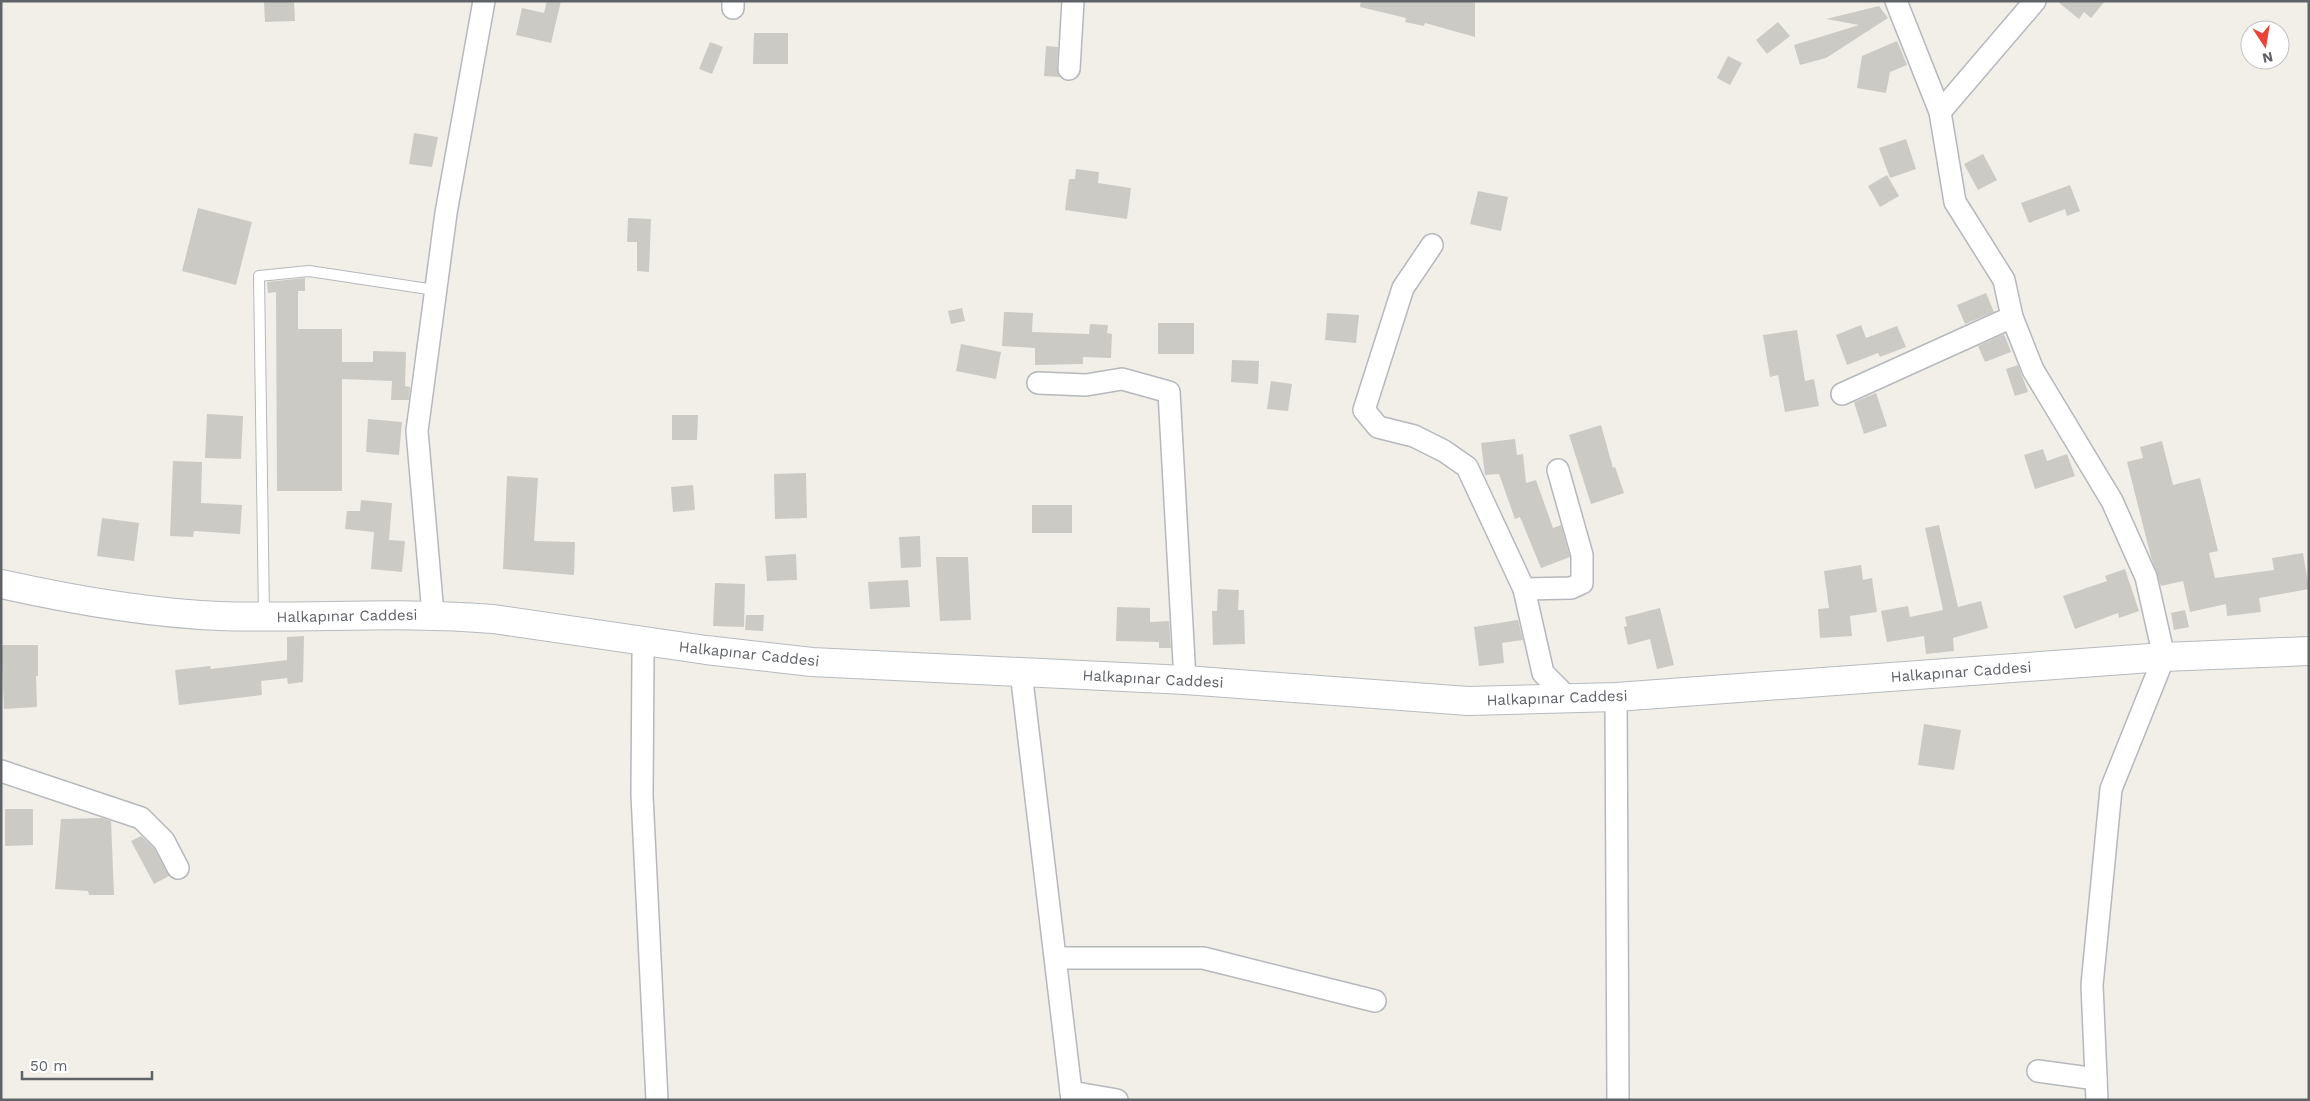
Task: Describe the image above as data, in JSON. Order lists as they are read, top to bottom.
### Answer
{
  "streets": {
    "main road": ["Halkapınar Caddesi"]
  },
  "scale_bar": "50 m",
  "north": "bottom"
}
